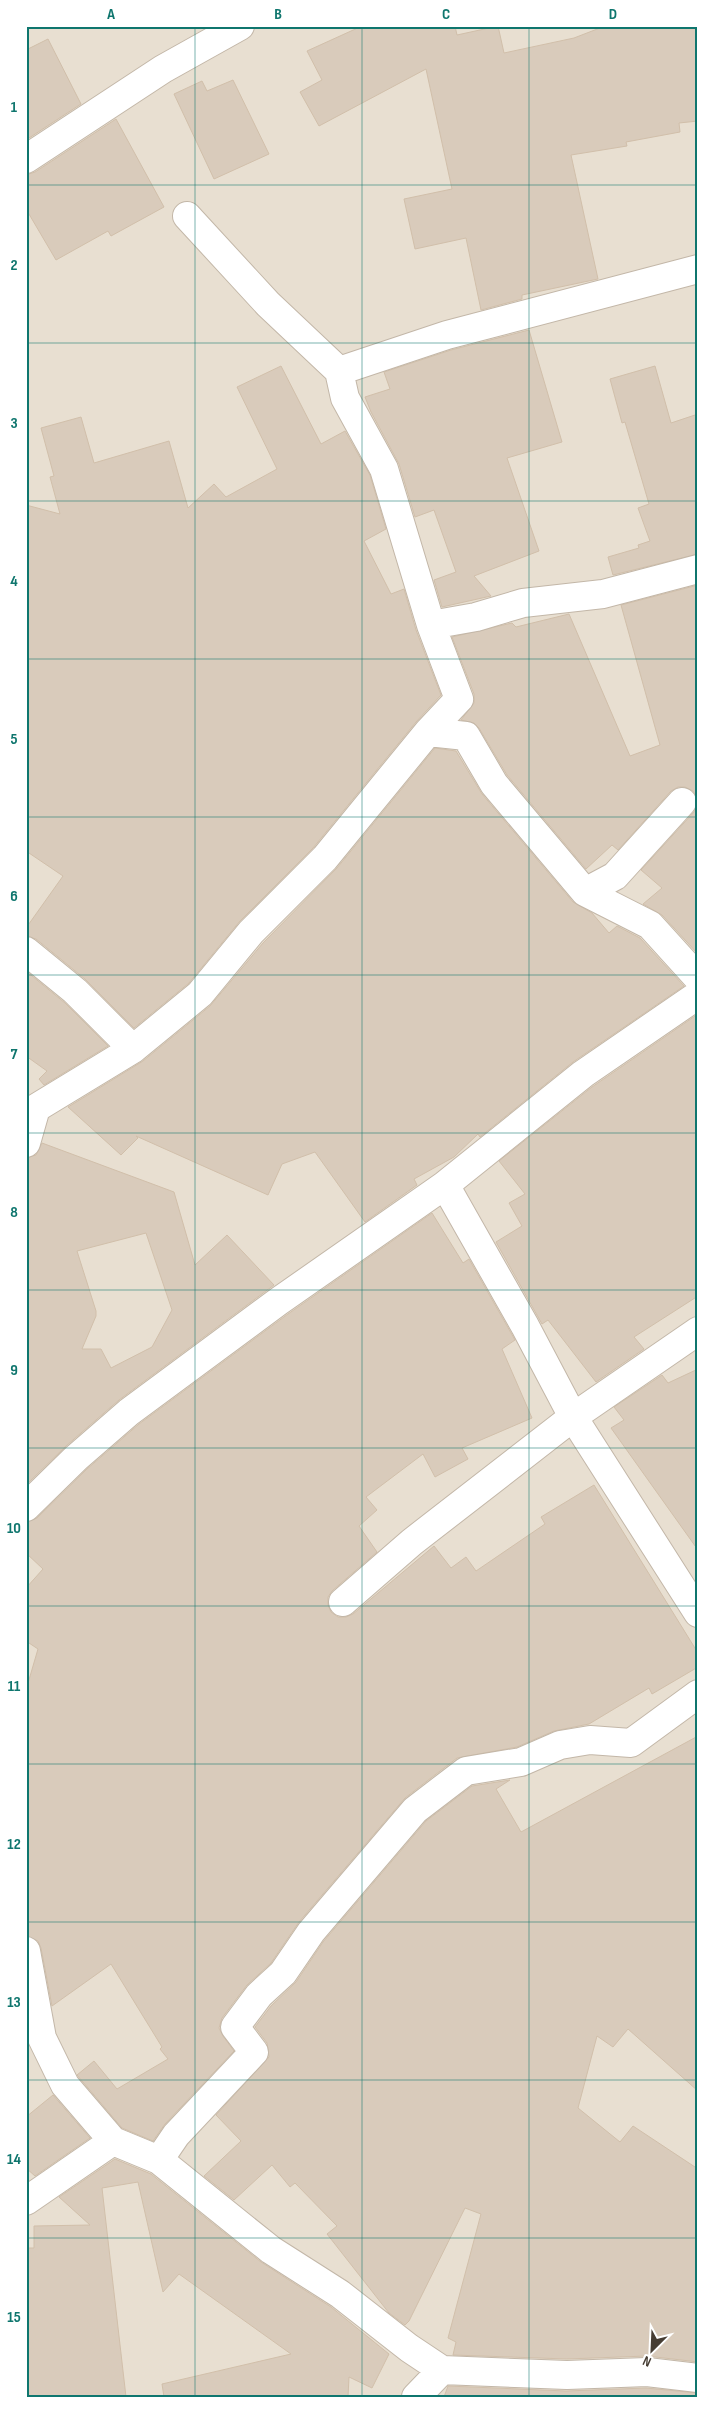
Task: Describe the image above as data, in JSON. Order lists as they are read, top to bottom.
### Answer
{
  "north": "bottom left",
  "grid": {
    "columns": [
      "A",
      "B",
      "C",
      "D"
    ],
    "rows": [
      "1",
      "2",
      "3",
      "4",
      "5",
      "6",
      "7",
      "8",
      "9",
      "10",
      "11",
      "12",
      "13",
      "14",
      "15"
    ]
  }
}
